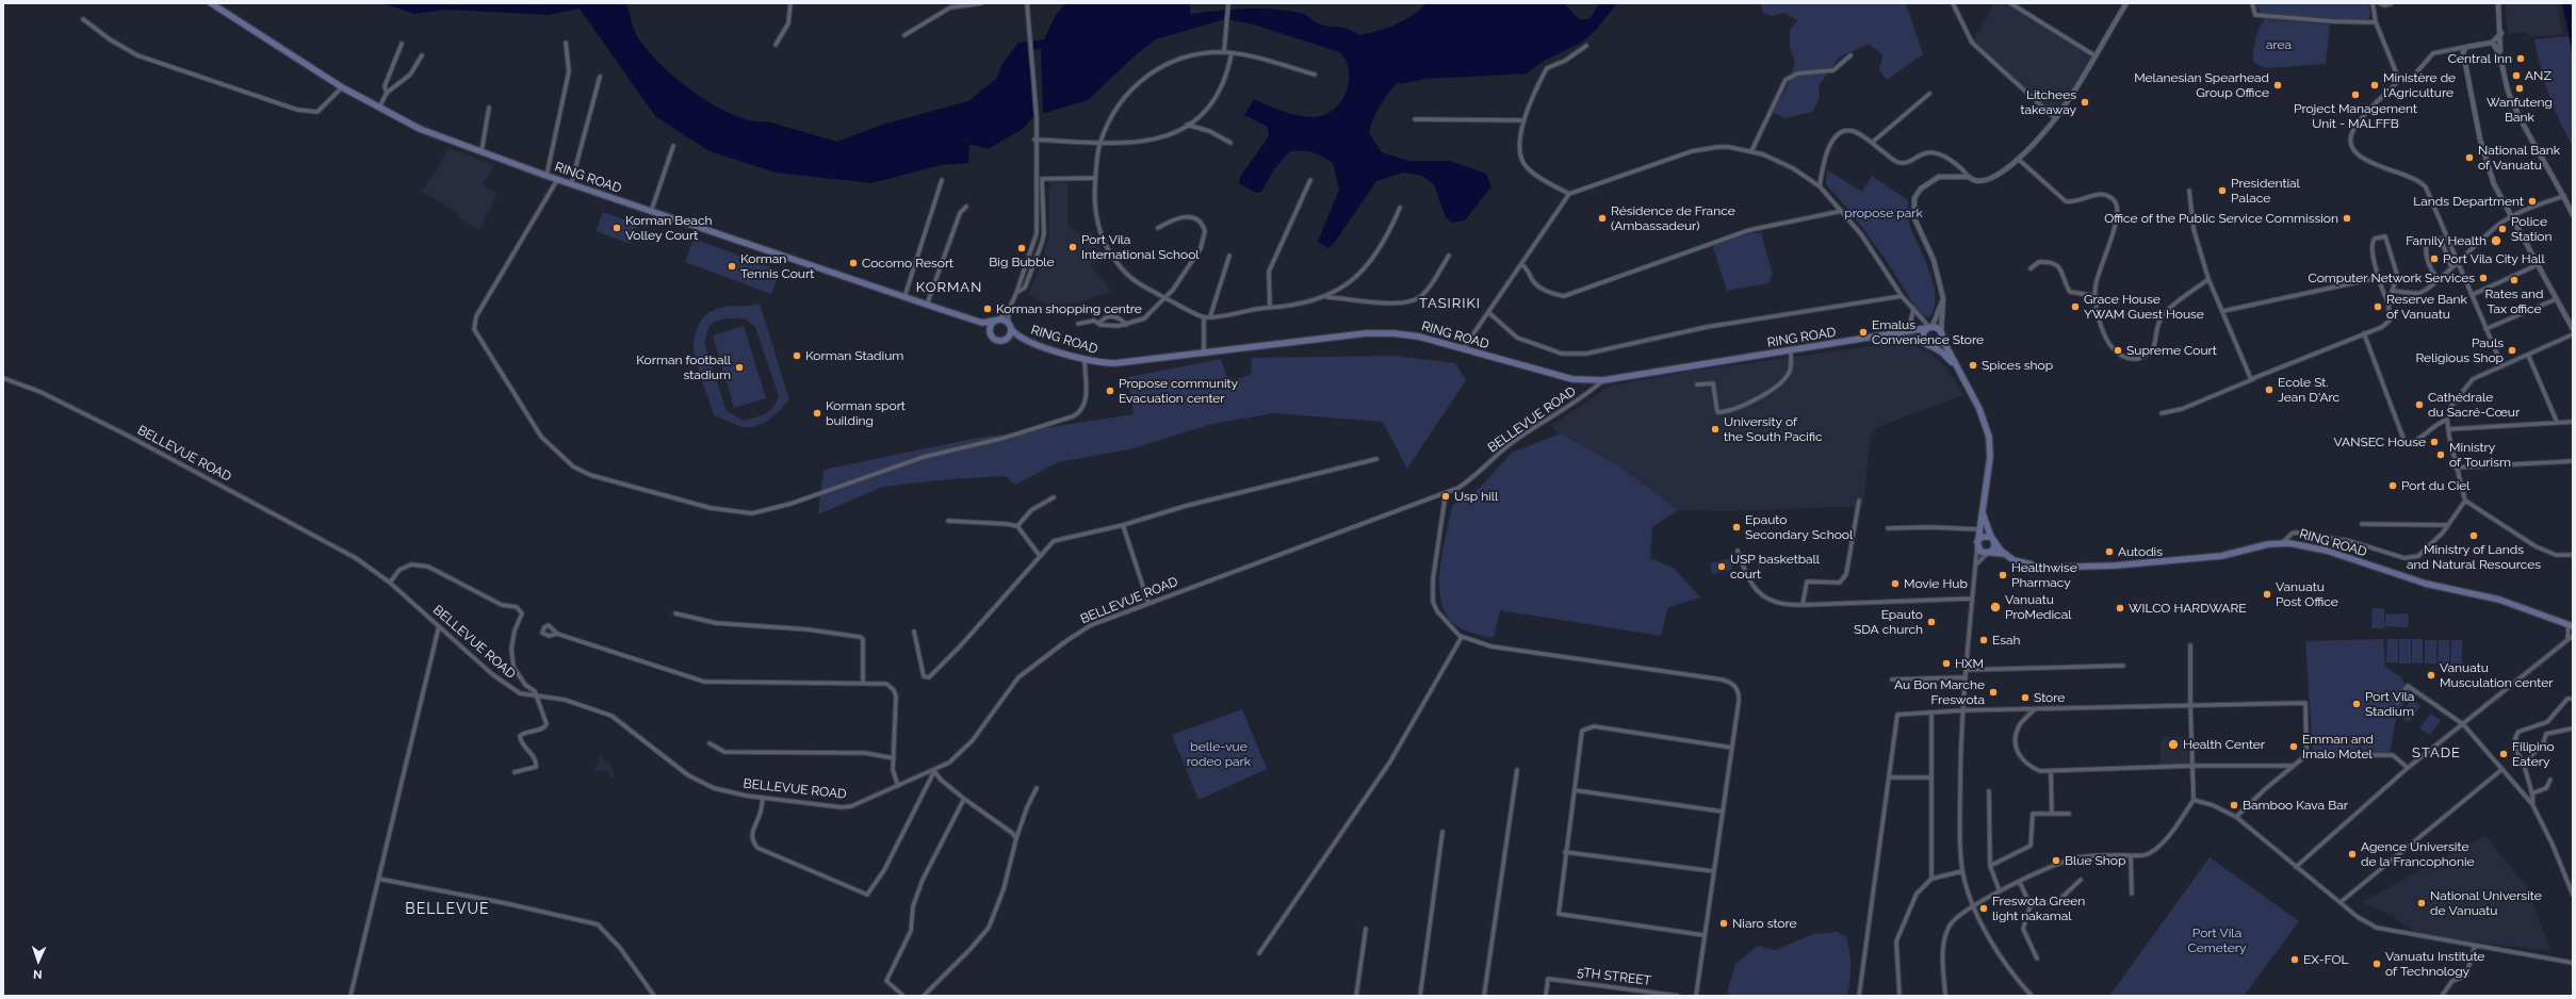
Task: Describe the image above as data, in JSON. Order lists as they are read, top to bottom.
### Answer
{
  "streets": {
    "main road": ["RING ROAD"],
    "street": ["BELLEVUE ROAD", "5TH STREET"]
  },
  "crossings": [
    ["RING ROAD", "BELLEVUE ROAD"]
  ],
  "districts": [
    "KORMAN",
    "TASIRIKI",
    "STADE",
    "BELLEVUE"
  ],
  "parks": [
    "area",
    "propose park",
    "belle-vue rodeo park",
    "Port Vila Cemetery"
  ],
  "places": [
    "Central Inn",
    "ANZ",
    "Melanesian Spearhead Group Office",
    "Ministère de l'Agriculture",
    "Wanfuteng Bank",
    "Project Management Unit - MALFFB",
    "Litchees takeaway",
    "National Bank of Vanuatu",
    "Presidential Palace",
    "Lands Department",
    "Résidence de France (Ambassadeur)",
    "Office of the Public Service Commission",
    "Korman Beach Volley Court",
    "Police Station",
    "Family Health",
    "Port Vila International School",
    "Big Bubble",
    "Port Vila City Hall",
    "Cocomo Resort",
    "Korman Tennis Court",
    "Computer Network Services",
    "Rates and Tax office",
    "Grace House YWAM Guest House",
    "Reserve Bank of Vanuatu",
    "Korman shopping centre",
    "Emalus Convenience Store",
    "Supreme Court",
    "Pauls Religious Shop",
    "Korman Stadium",
    "Spices shop",
    "Korman football stadium",
    "Ecole St. Jean D'Arc",
    "Propose community Evacuation center",
    "Cathédrale du Sacré-Cœur",
    "Korman sport building",
    "University of the South Pacific",
    "VANSEC House",
    "Ministry of Tourism",
    "Port du Ciel",
    "Usp hill",
    "Epauto Secondary School",
    "Ministry of Lands and Natural Resources",
    "Autodis",
    "USP basketball court",
    "Healthwise Pharmacy",
    "Movie Hub",
    "Vanuatu Post Office",
    "Vanuatu ProMedical",
    "WILCO HARDWARE",
    "Epauto SDA church",
    "Esah",
    "HXM",
    "Vanuatu Musculation center",
    "Au Bon Marche Freswota",
    "Store",
    "Port Vila Stadium",
    "Health Center",
    "Emman and Imalo Motel",
    "Filipino Eatery",
    "Bamboo Kava Bar",
    "Agence Universite de la Francophonie",
    "Blue Shop",
    "National Universite de Vanuatu",
    "Freswota Green light nakamal",
    "Niaro store",
    "EX-FOL",
    "Vanuatu Institute of Technology"
  ],
  "north": "bottom"
}
